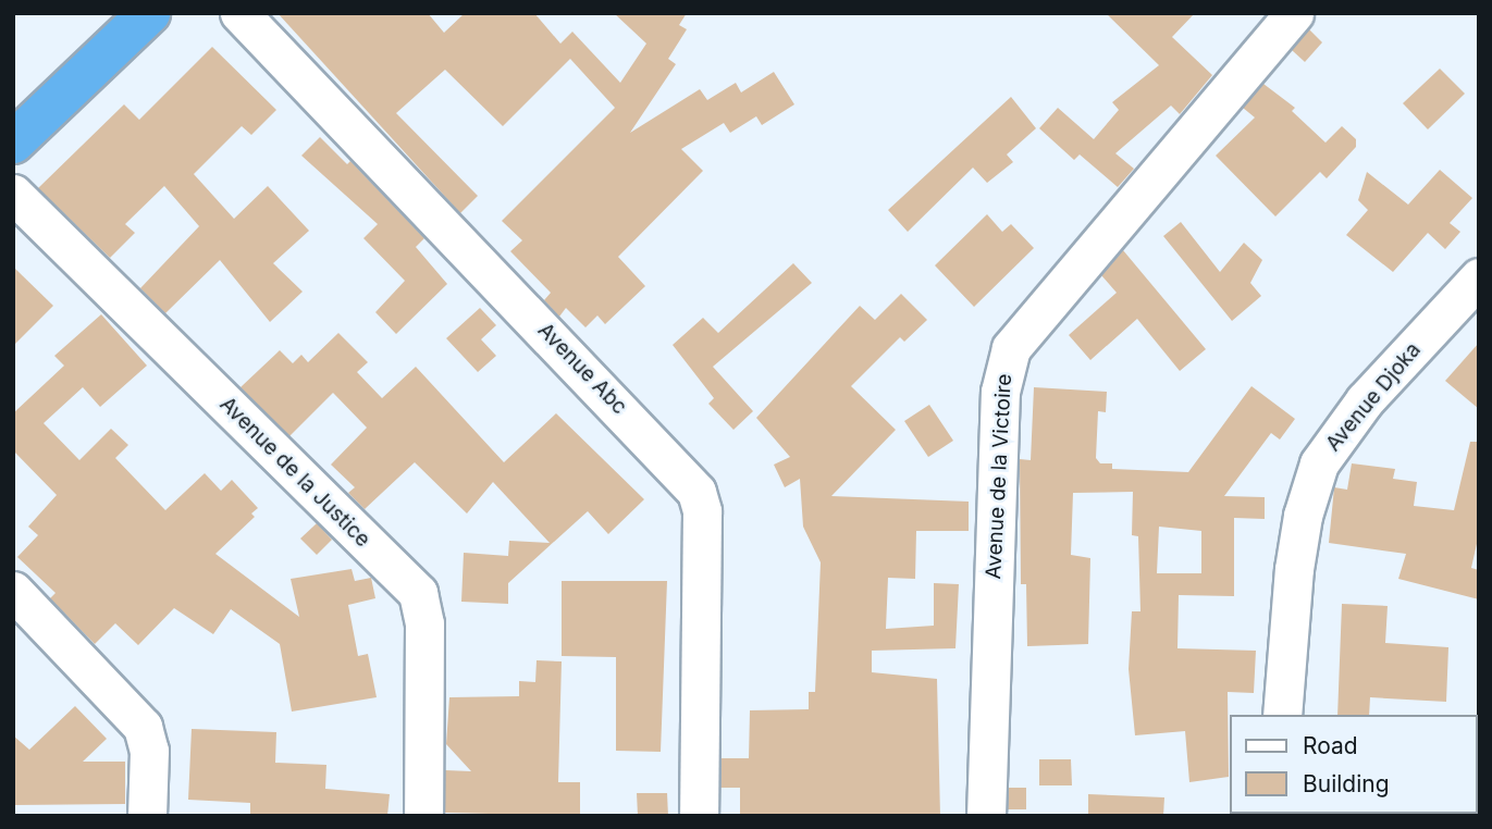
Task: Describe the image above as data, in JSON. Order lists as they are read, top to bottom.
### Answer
{
  "streets": {
    "street": [
      "Avenue Abc",
      "Avenue Djoka",
      "Avenue de la Justice",
      "Avenue de la Victoire"
    ]
  },
  "legend": ["Road", "Building"]
}
